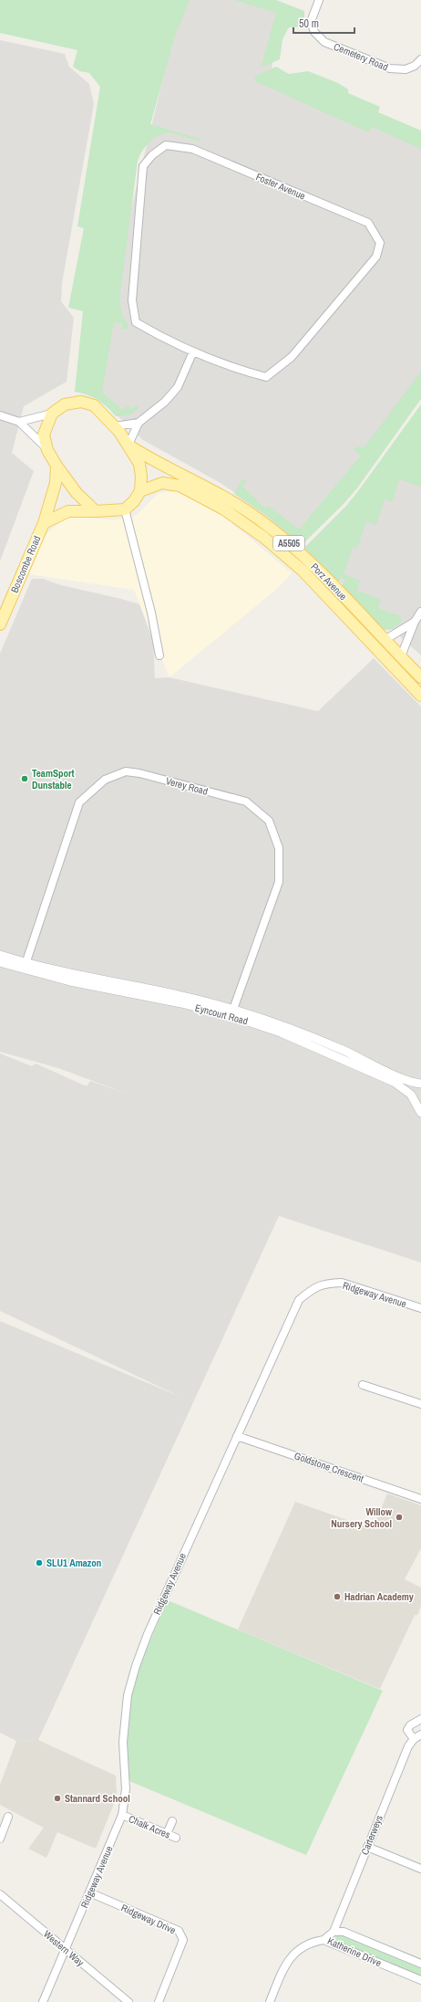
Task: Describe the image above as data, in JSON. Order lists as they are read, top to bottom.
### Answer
{
  "streets": {
    "main road": ["A5505", "Boscombe Road", "Porz Avenue"],
    "street": [
      "Cemetery Road",
      "Foster Avenue",
      "Verey Road",
      "Eyncourt Road",
      "Ridgeway Avenue",
      "Goldstone Crescent",
      "Chalk Acres",
      "Carterweys",
      "Ridgeway Drive",
      "Western Way",
      "Katherine Drive"
    ]
  },
  "crossings": [
    ["A5505", "Boscombe Road"],
    ["A5505", "Porz Avenue"],
    ["Boscombe Road", "Porz Avenue"],
    ["Verey Road", "Eyncourt Road"],
    ["Ridgeway Avenue", "Goldstone Crescent"],
    ["Ridgeway Avenue", "Chalk Acres"],
    ["Ridgeway Avenue", "Ridgeway Drive"],
    ["Ridgeway Avenue", "Western Way"],
    ["Carterweys", "Katherine Drive"]
  ],
  "places": [
    "TeamSport Dunstable",
    "Willow Nursery School",
    "SLU1 Amazon",
    "Hadrian Academy",
    "Stannard School"
  ],
  "scale_bar": "50 m"
}
